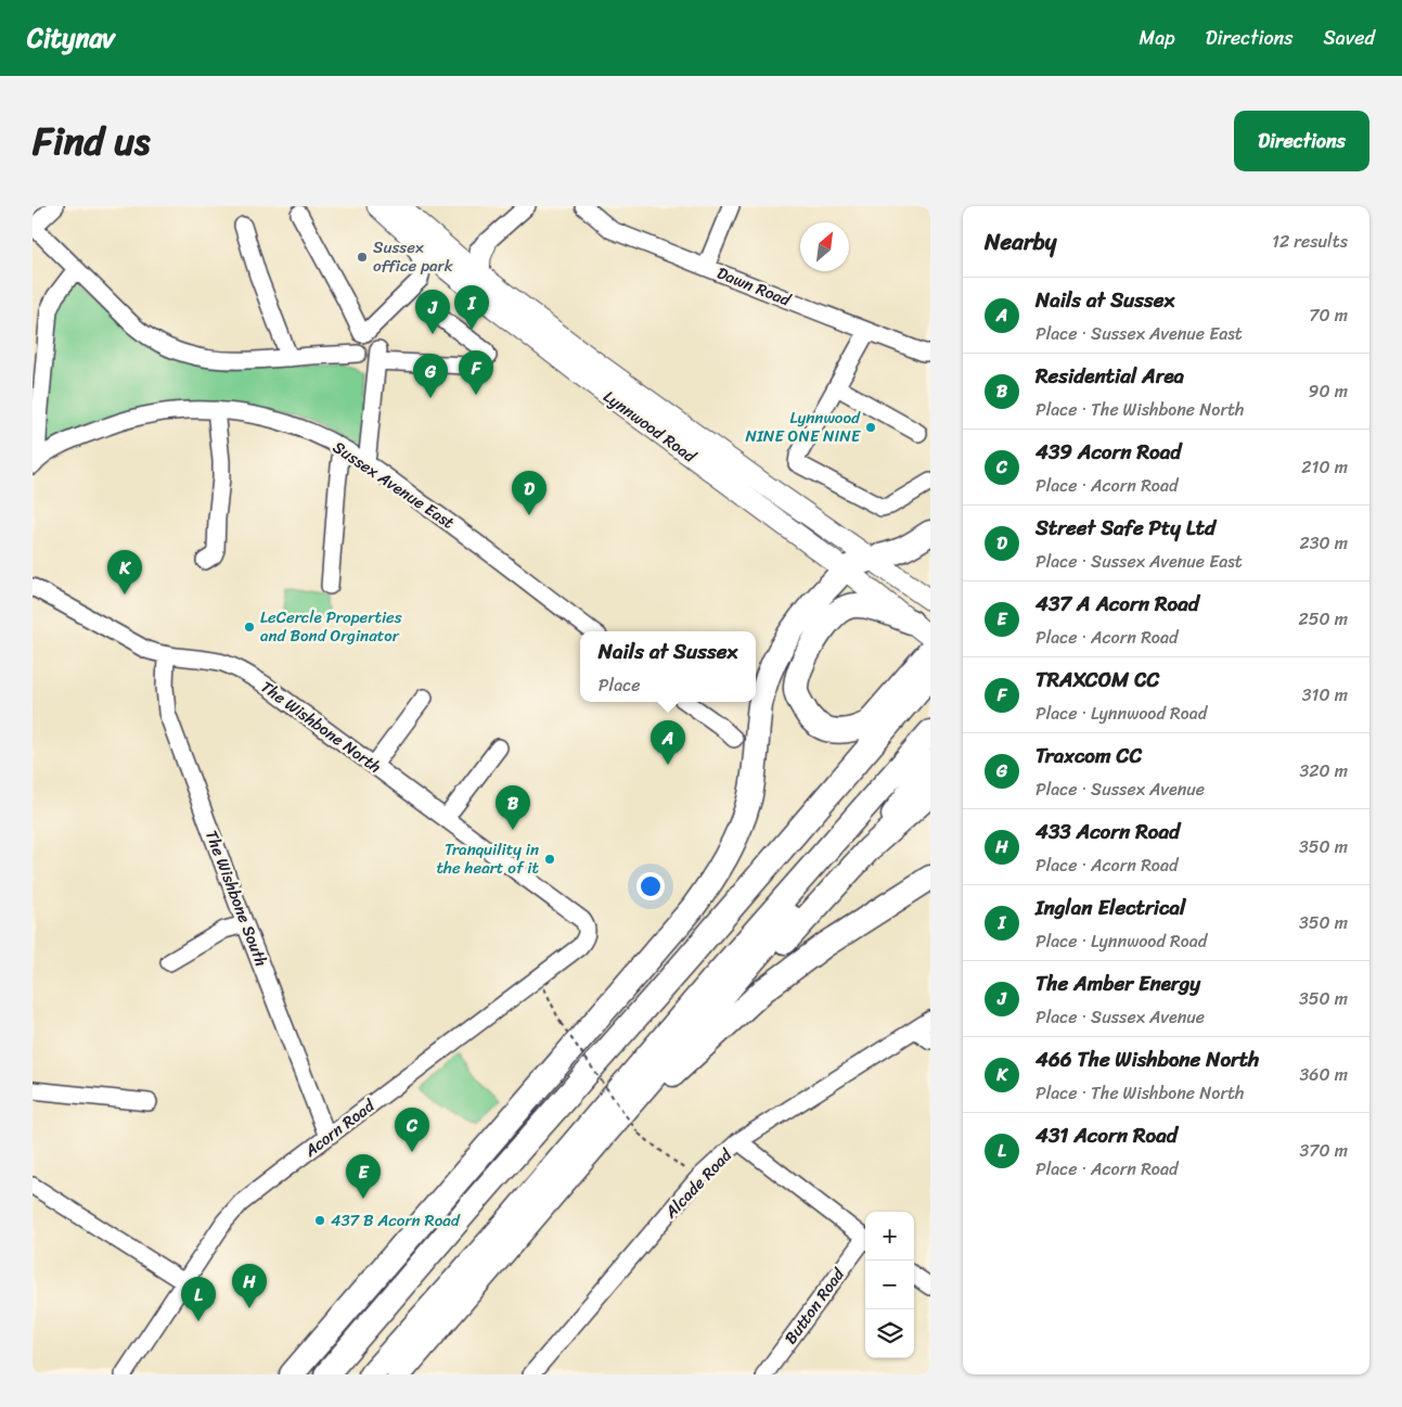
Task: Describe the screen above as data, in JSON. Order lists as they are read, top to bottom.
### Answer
{
  "streets": {
    "main road": ["Lynnwood Road"],
    "street": [
      "Dawn Road",
      "Sussex Avenue East",
      "The Wishbone North",
      "The Wishbone South",
      "Acorn Road",
      "Alcade Road",
      "Button Road"
    ]
  },
  "crossings": [
    ["The Wishbone North", "The Wishbone South"],
    ["The Wishbone North", "Acorn Road"],
    ["The Wishbone South", "Acorn Road"]
  ],
  "places": [
    "Sussex office park",
    "Lynnwood NINE ONE NINE",
    "LeCercle Properties and Bond Orginator",
    "Tranquility in the heart of it",
    "437 B Acorn Road"
  ],
  "north": "top right",
  "page": {
    "header": "Citynav",
    "nav": ["Map", "Directions", "Saved"],
    "title": "Find us",
    "buttons": "Directions",
    "heading": ["Nearby", "12 results"],
    "list": [
      {
        "mark": "A",
        "name": "Nails at Sussex",
        "note": "Place · Sussex Avenue East",
        "value": "70 m"
      },
      {
        "mark": "B",
        "name": "Residential Area",
        "note": "Place · The Wishbone North",
        "value": "90 m"
      },
      {
        "mark": "C",
        "name": "439 Acorn Road",
        "note": "Place · Acorn Road",
        "value": "210 m"
      },
      {
        "mark": "D",
        "name": "Street Safe Pty Ltd",
        "note": "Place · Sussex Avenue East",
        "value": "230 m"
      },
      {
        "mark": "E",
        "name": "437 A Acorn Road",
        "note": "Place · Acorn Road",
        "value": "250 m"
      },
      {
        "mark": "F",
        "name": "TRAXCOM CC",
        "note": "Place · Lynnwood Road",
        "value": "310 m"
      },
      {
        "mark": "G",
        "name": "Traxcom CC",
        "note": "Place · Sussex Avenue",
        "value": "320 m"
      },
      {
        "mark": "H",
        "name": "433 Acorn Road",
        "note": "Place · Acorn Road",
        "value": "350 m"
      },
      {
        "mark": "I",
        "name": "Inglan Electrical",
        "note": "Place · Lynnwood Road",
        "value": "350 m"
      },
      {
        "mark": "J",
        "name": "The Amber Energy",
        "note": "Place · Sussex Avenue",
        "value": "350 m"
      },
      {
        "mark": "K",
        "name": "466 The Wishbone North",
        "note": "Place · The Wishbone North",
        "value": "360 m"
      },
      {
        "mark": "L",
        "name": "431 Acorn Road",
        "note": "Place · Acorn Road",
        "value": "370 m"
      }
    ],
    "pins": [
      "I",
      "J",
      "F",
      "G",
      "D",
      "K",
      "A",
      "B",
      "C",
      "E",
      "H",
      "L"
    ],
    "popup": ["Nails at Sussex", "Place"],
    "map_buttons": ["+", "−"]
  }
}
